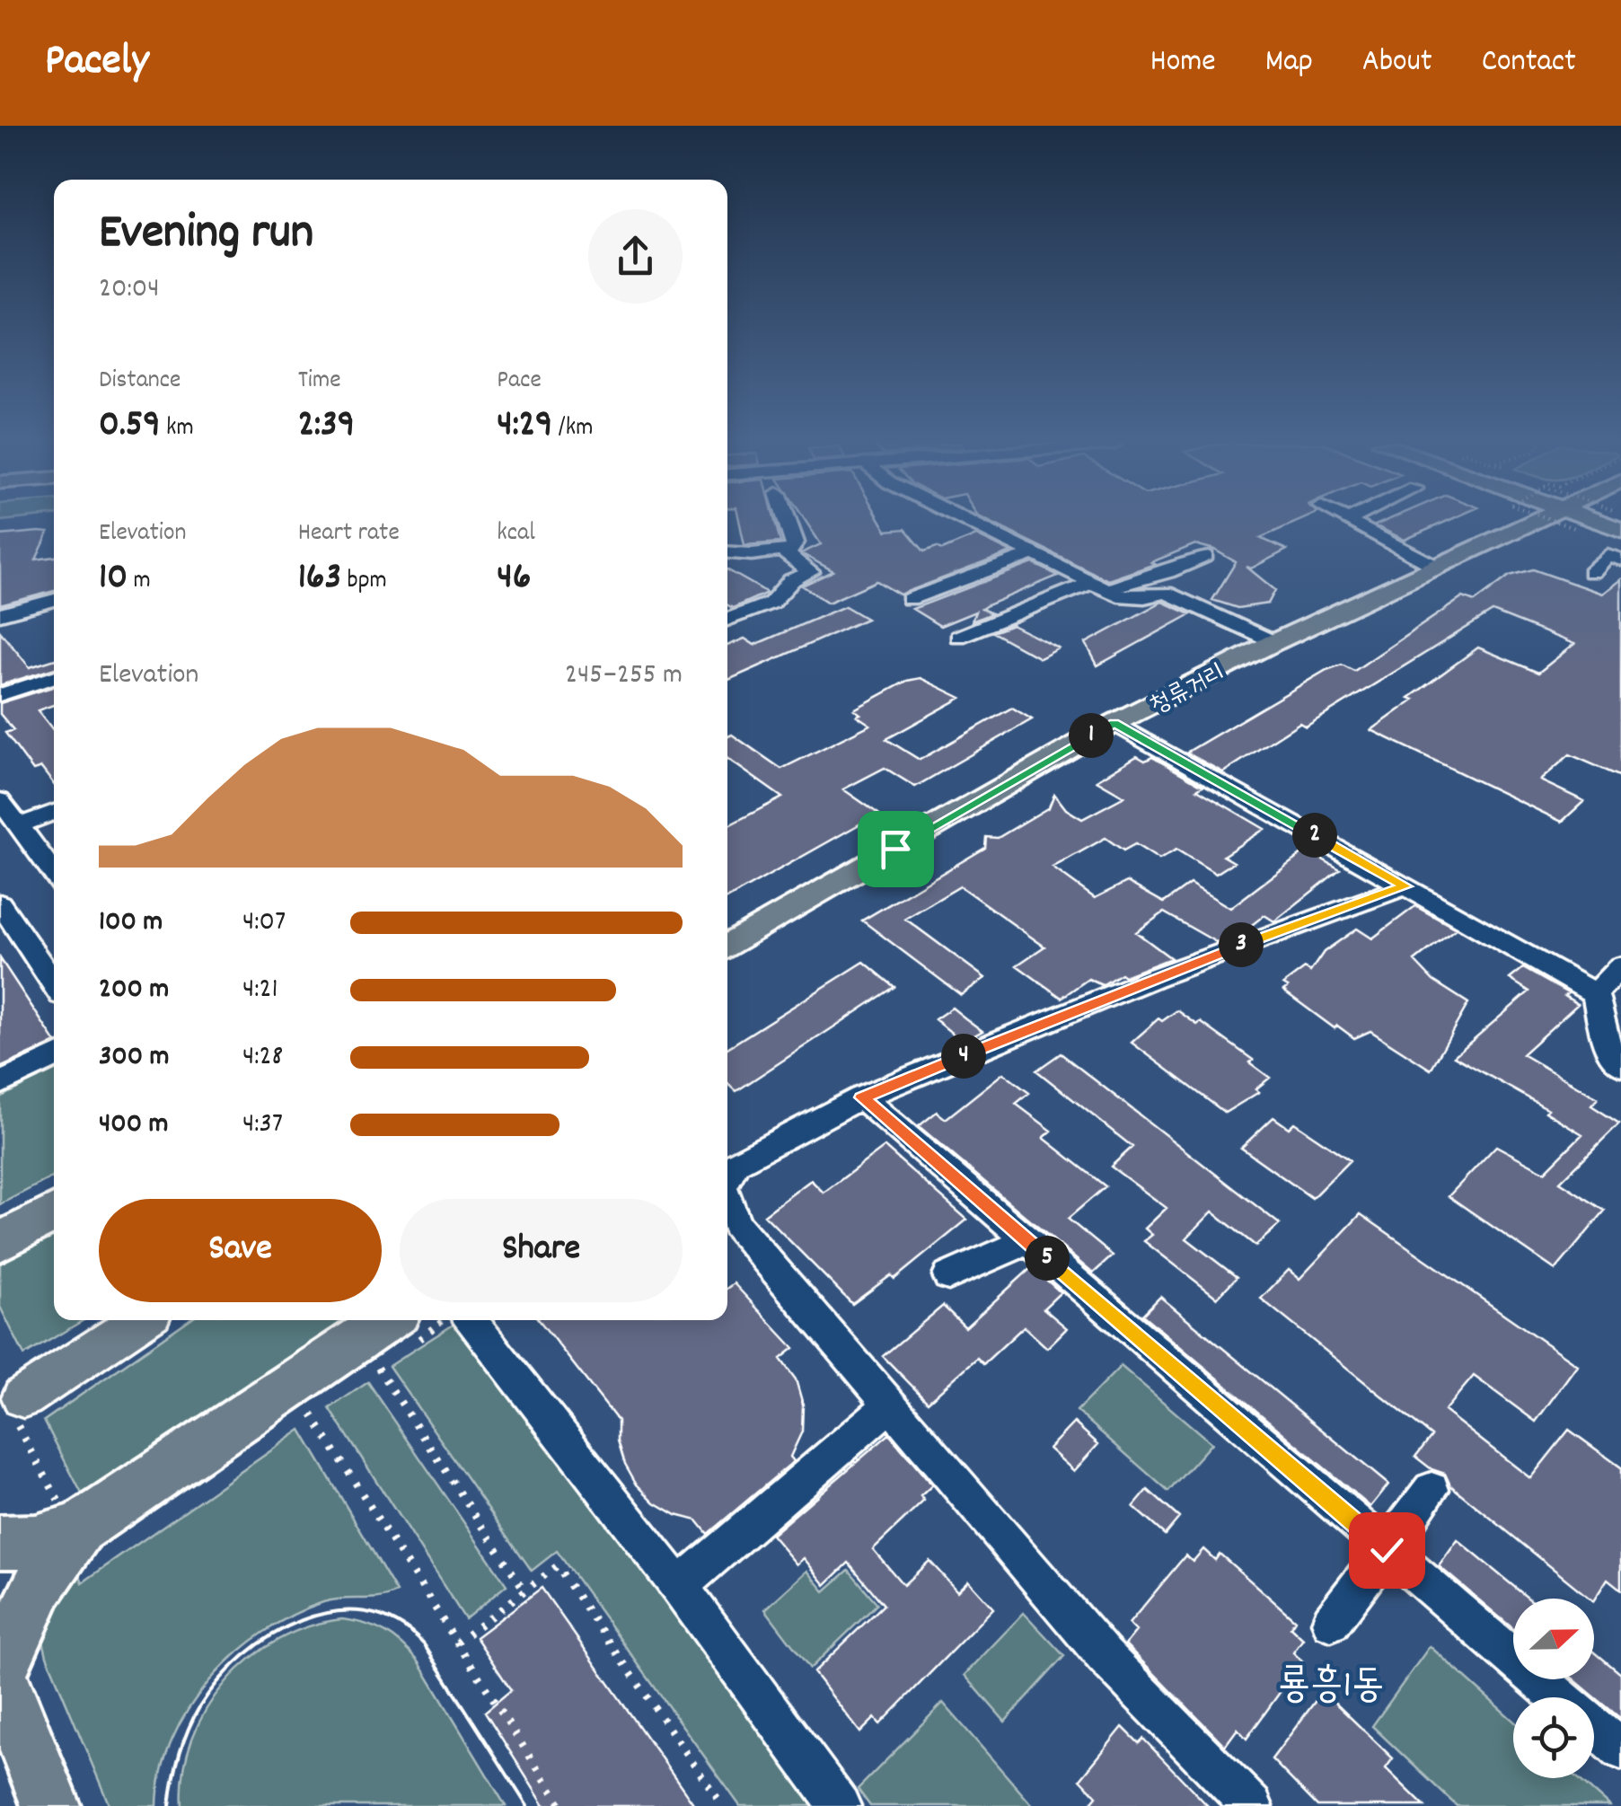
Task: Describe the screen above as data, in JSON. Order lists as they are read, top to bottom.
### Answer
{
  "streets": {
    "main road": ["청류거리"]
  },
  "districts": ["룡흥1동"],
  "north": "right",
  "page": {
    "header": "Pacely",
    "nav": [
      "Home",
      "Map",
      "About",
      "Contact"
    ],
    "heading": ["Evening run", "20:04"],
    "stats": [
      ["Distance", "0.59 km"],
      ["Time", "2:39"],
      ["Pace", "4:29 /km"],
      ["Elevation", "10 m"],
      ["Heart rate", "163 bpm"],
      ["kcal", "46"]
    ],
    "chart": ["Elevation", "245–255 m"],
    "pins": [
      "1",
      "2",
      "3",
      "4",
      "5"
    ],
    "list": [
      {
        "name": "100 m",
        "note": "4:07"
      },
      {
        "name": "200 m",
        "note": "4:21"
      },
      {
        "name": "300 m",
        "note": "4:28"
      },
      {
        "name": "400 m",
        "note": "4:37"
      }
    ],
    "buttons": ["Save", "Share"]
  }
}
